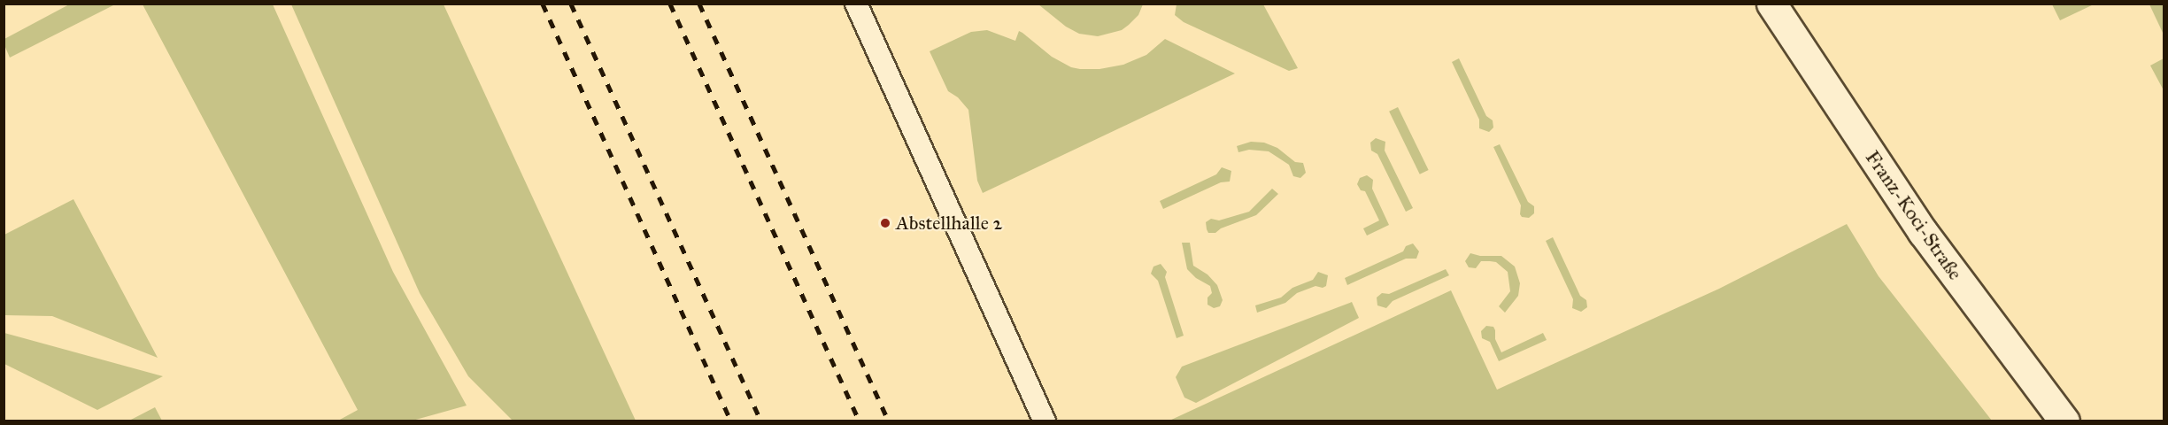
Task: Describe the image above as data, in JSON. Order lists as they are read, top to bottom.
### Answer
{
  "streets": {
    "street": ["Franz-Koci-Straße"]
  },
  "places": ["Abstellhalle 2"]
}
